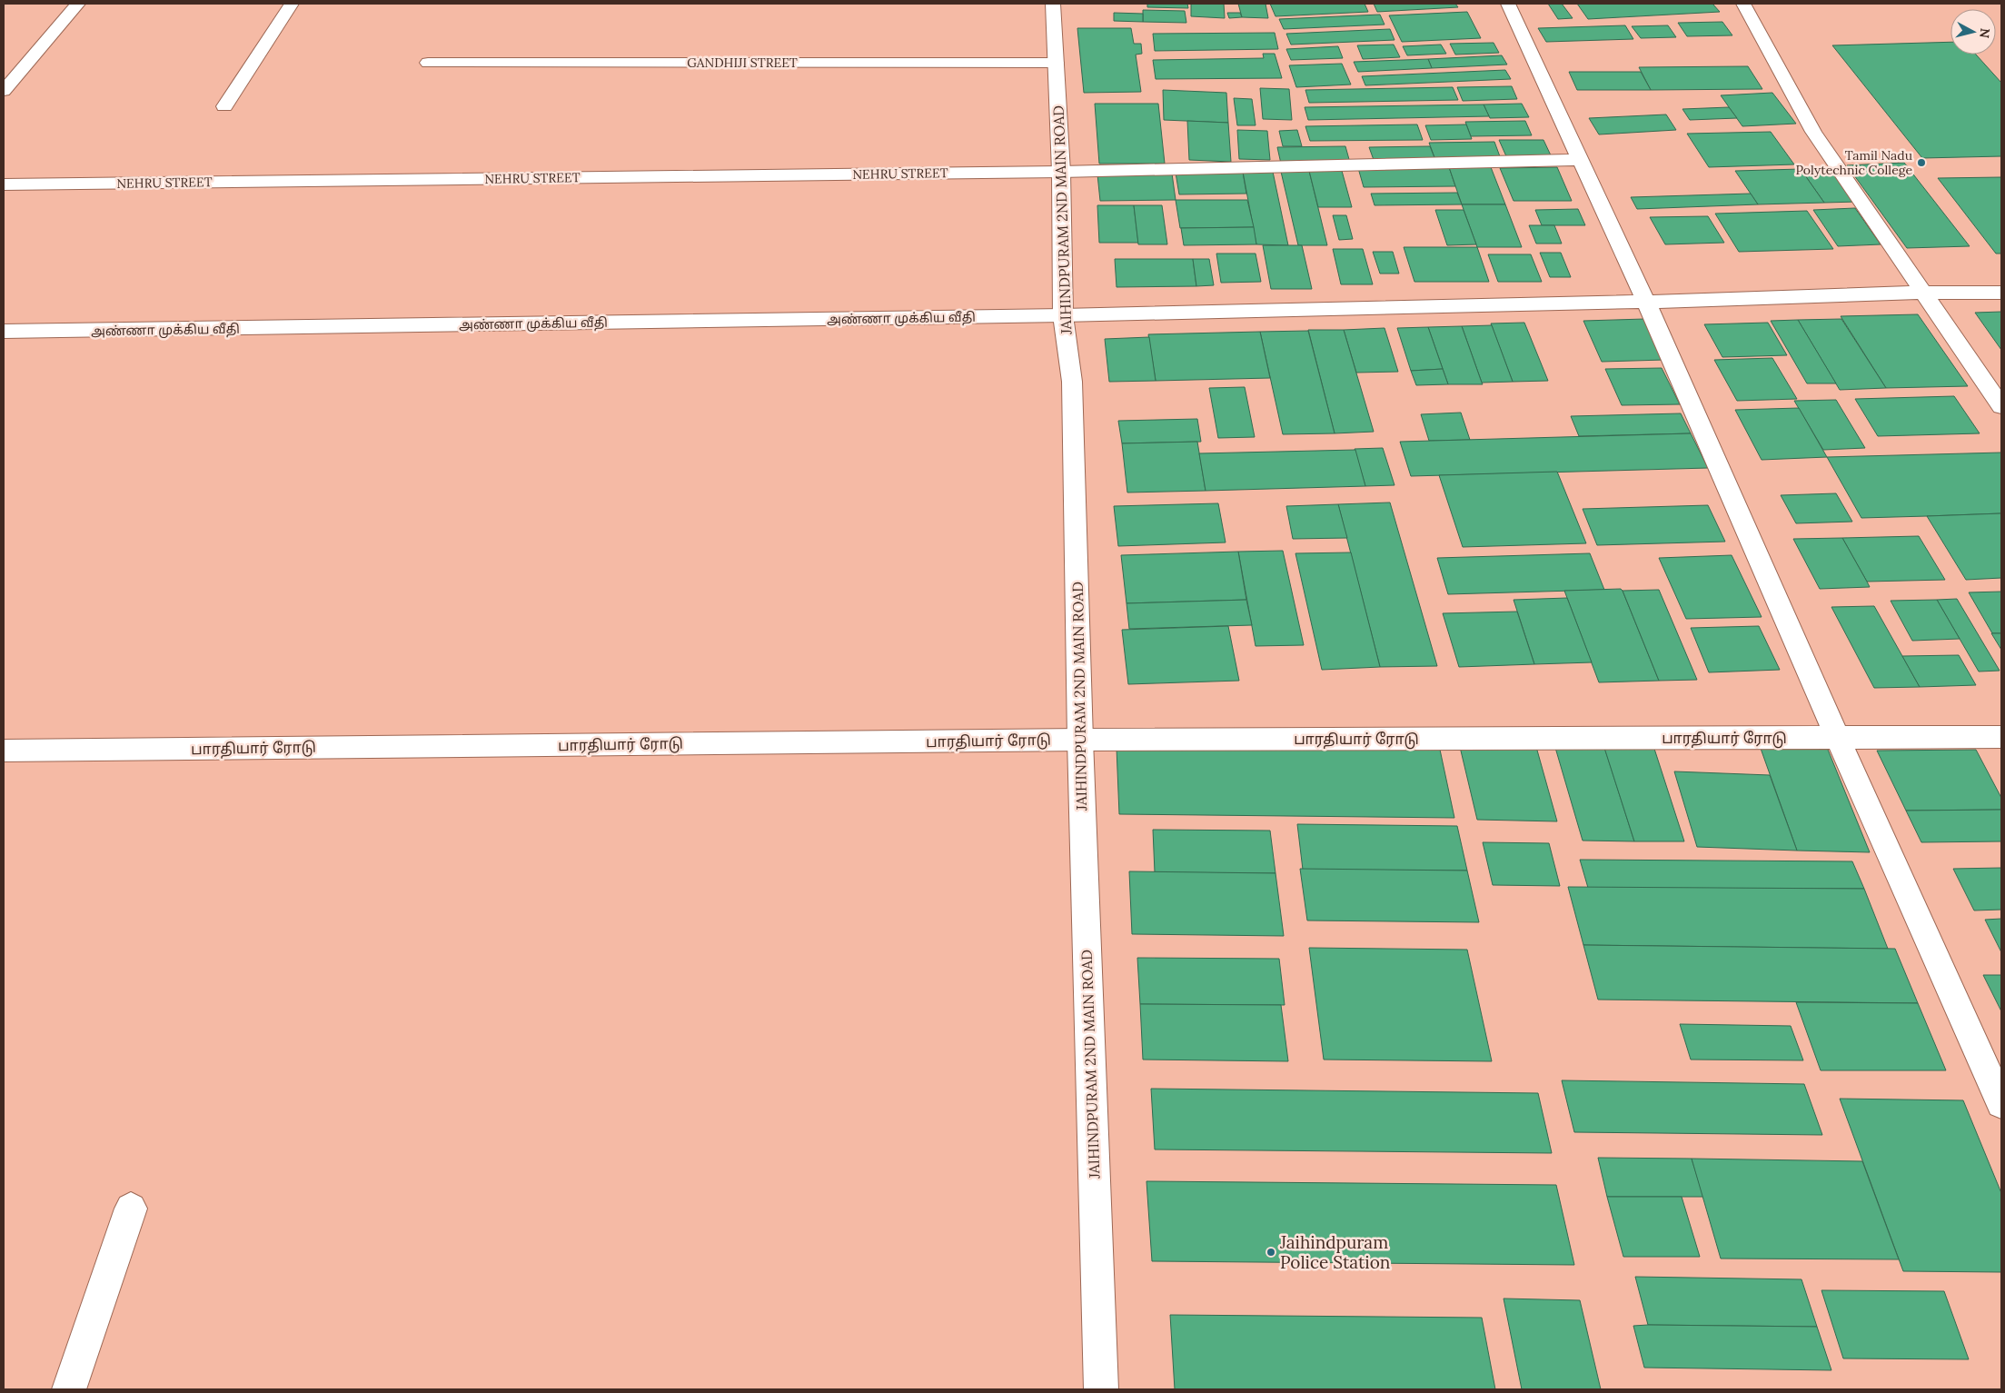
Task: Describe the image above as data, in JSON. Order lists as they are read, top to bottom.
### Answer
{
  "streets": {
    "street": [
      "GANDHIJI STREET",
      "NEHRU STREET",
      "JAIHINDPURAM 2ND MAIN ROAD",
      "அண்ணா முக்கிய வீதி",
      "பாரதியார் ரோடு"
    ]
  },
  "crossings": [
    ["GANDHIJI STREET", "JAIHINDPURAM 2ND MAIN ROAD"],
    ["NEHRU STREET", "JAIHINDPURAM 2ND MAIN ROAD"],
    ["JAIHINDPURAM 2ND MAIN ROAD", "அண்ணா முக்கிய வீதி"],
    ["JAIHINDPURAM 2ND MAIN ROAD", "பாரதியார் ரோடு"]
  ],
  "places": ["Tamil Nadu Polytechnic College", "Jaihindpuram Police Station"],
  "north": "right"
}
